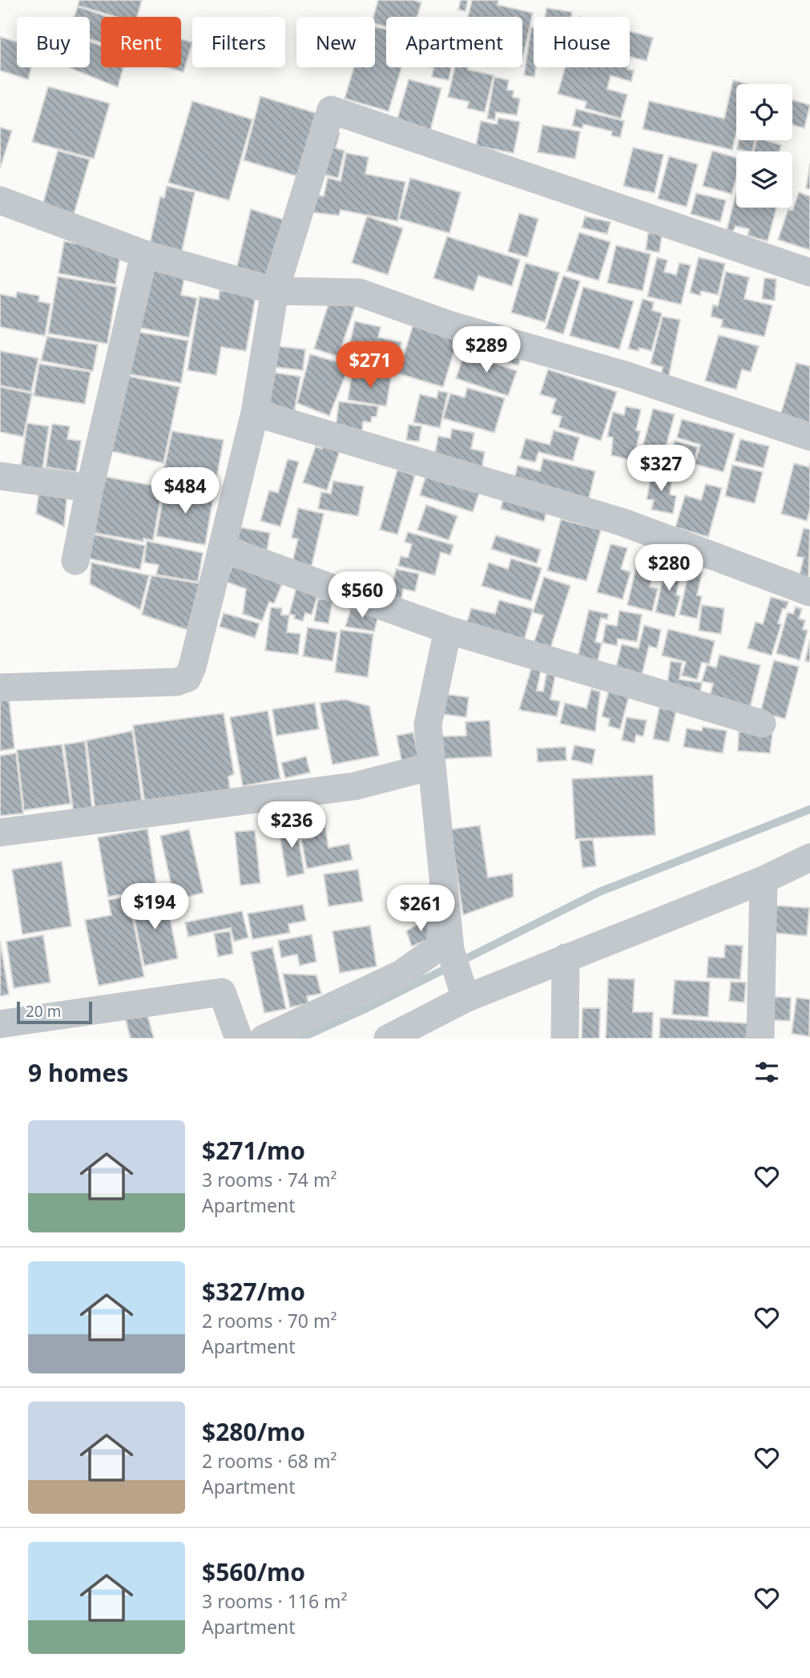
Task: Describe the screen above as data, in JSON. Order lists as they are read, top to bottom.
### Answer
{
  "scale_bar": "20 m",
  "page": {
    "chip": [
      "Buy",
      "Rent",
      "Filters",
      "New",
      "Apartment",
      "House"
    ],
    "price": [
      "$289",
      "$271",
      "$327",
      "$484",
      "$280",
      "$560",
      "$236",
      "$194",
      "$261"
    ],
    "scale": "20 m",
    "heading": "9 homes",
    "list": [
      {
        "name": "$271/mo",
        "note": "3 rooms · 74 m² · Apartment"
      },
      {
        "name": "$327/mo",
        "note": "2 rooms · 70 m² · Apartment"
      },
      {
        "name": "$280/mo",
        "note": "2 rooms · 68 m² · Apartment"
      },
      {
        "name": "$560/mo",
        "note": "3 rooms · 116 m² · Apartment"
      }
    ]
  }
}
